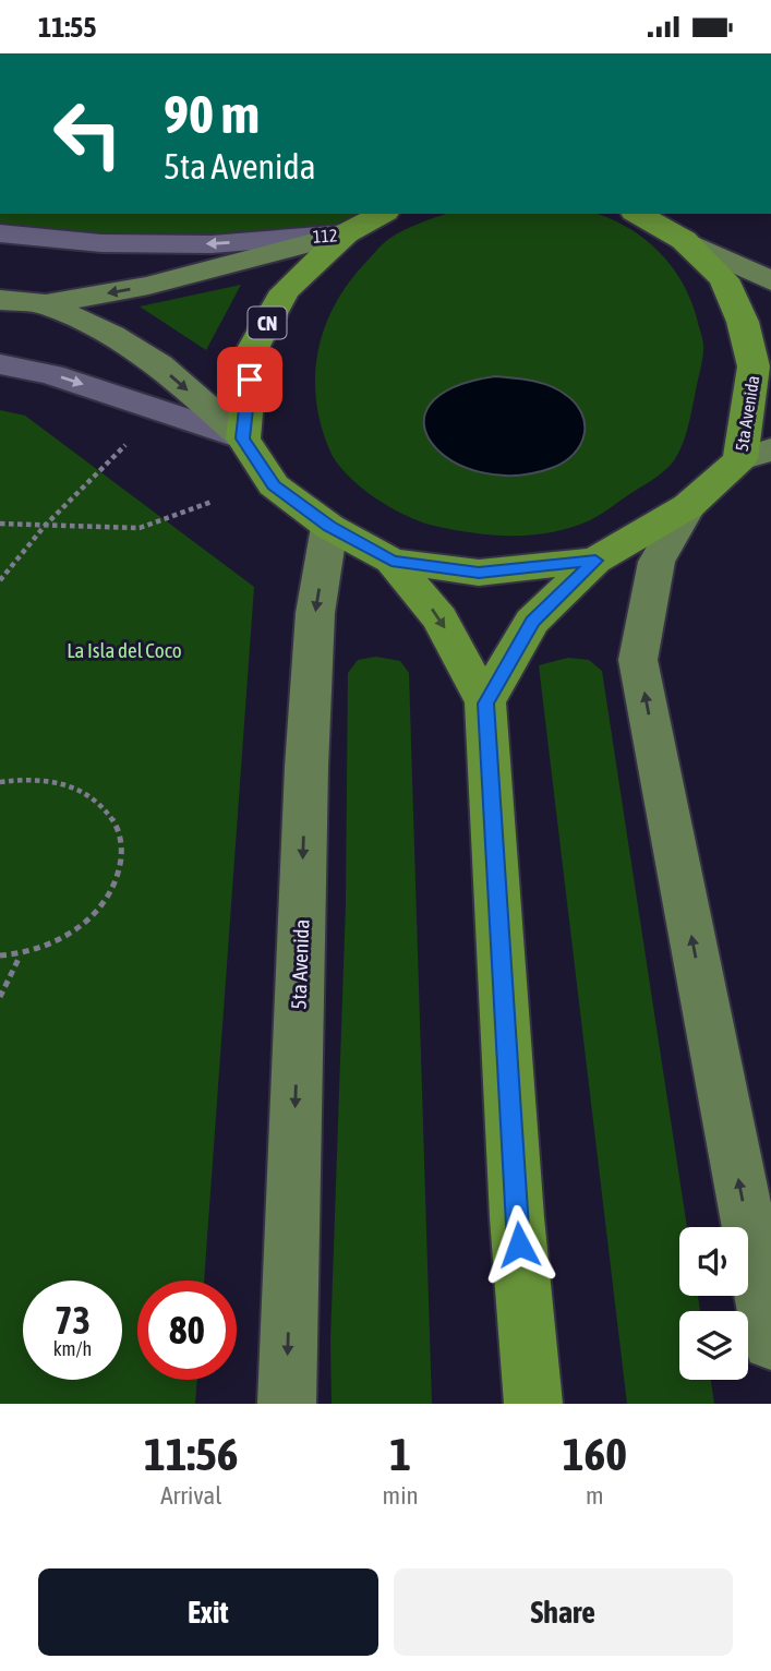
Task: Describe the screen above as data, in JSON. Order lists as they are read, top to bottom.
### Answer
{
  "streets": {
    "highway": ["CN", "5ta Avenida"],
    "main road": ["112"]
  },
  "crossings": [
    ["112", "CN"],
    ["112", "5ta Avenida"],
    ["CN", "5ta Avenida"]
  ],
  "parks": ["La Isla del Coco"],
  "page": {
    "status": "11:55",
    "turn": ["90 m", "5ta Avenida"],
    "speed": "73 km/h",
    "limit": "80",
    "eta": [
      "11:56",
      "Arrival",
      "1",
      "min",
      "160",
      "m"
    ],
    "buttons": ["Exit", "Share"]
  }
}
